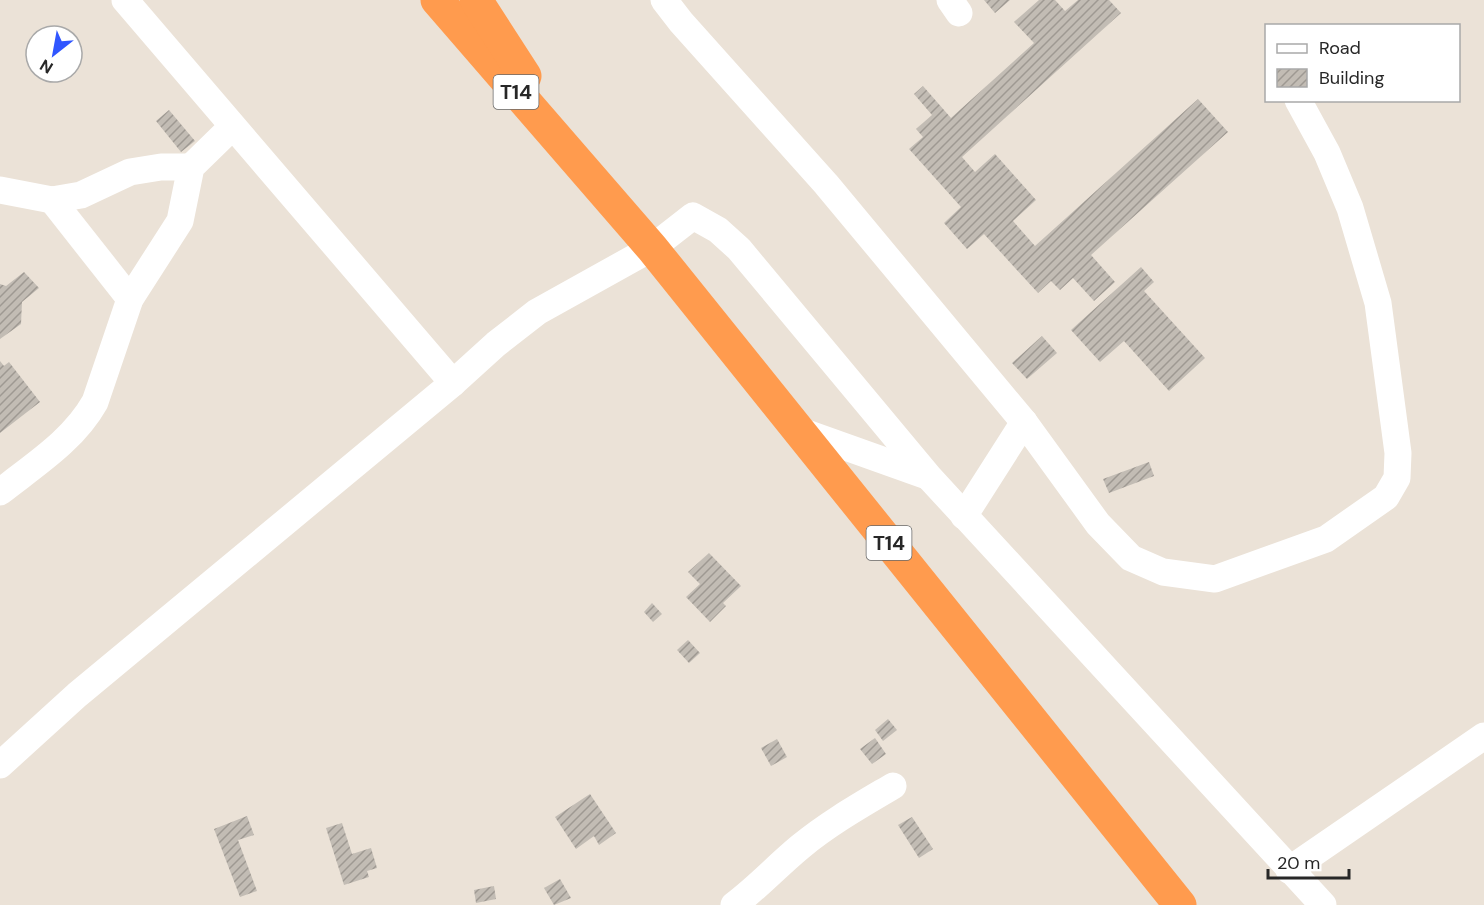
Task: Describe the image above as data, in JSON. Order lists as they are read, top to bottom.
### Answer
{
  "streets": {
    "highway": ["T14"]
  },
  "legend": ["Road", "Building"],
  "scale_bar": "20 m",
  "north": "bottom left"
}
